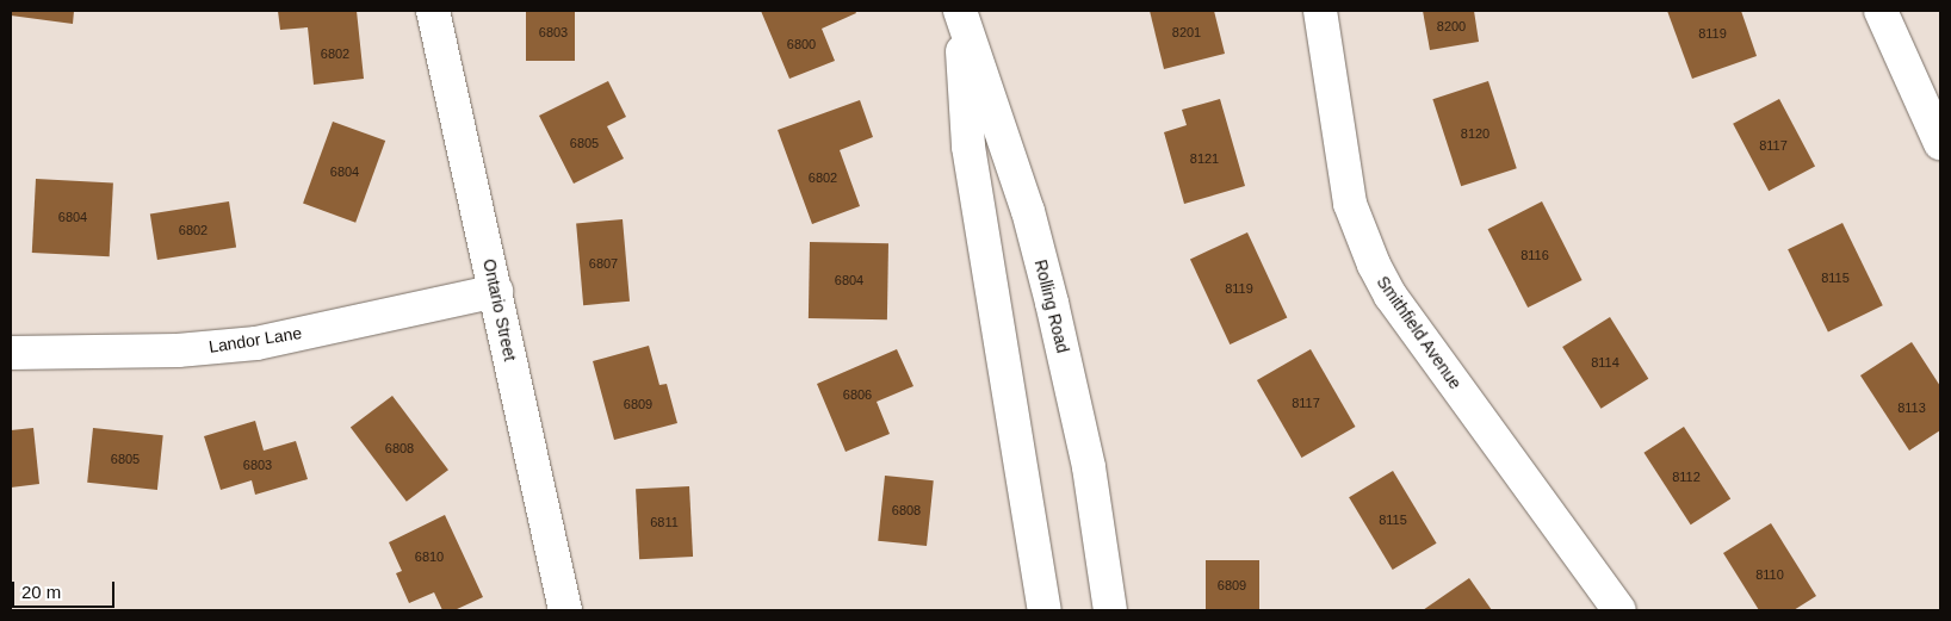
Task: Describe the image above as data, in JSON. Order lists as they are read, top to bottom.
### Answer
{
  "streets": {
    "street": [
      "Rolling Road",
      "Ontario Street",
      "Smithfield Avenue",
      "Landor Lane"
    ]
  },
  "crossings": [
    ["Ontario Street", "Landor Lane"]
  ],
  "house_numbers": [
    "8200",
    "6803",
    "8201",
    "8119",
    "6800",
    "6802",
    "8120",
    "6805",
    "8117",
    "8121",
    "6804",
    "6802",
    "6804",
    "6802",
    "8116",
    "6807",
    "8115",
    "6804",
    "8119",
    "8114",
    "6806",
    "8117",
    "6809",
    "8113",
    "6808",
    "6805",
    "6803",
    "8112",
    "6808",
    "8115",
    "6811",
    "6810",
    "8110",
    "6809"
  ],
  "scale_bar": "20 m"
}
